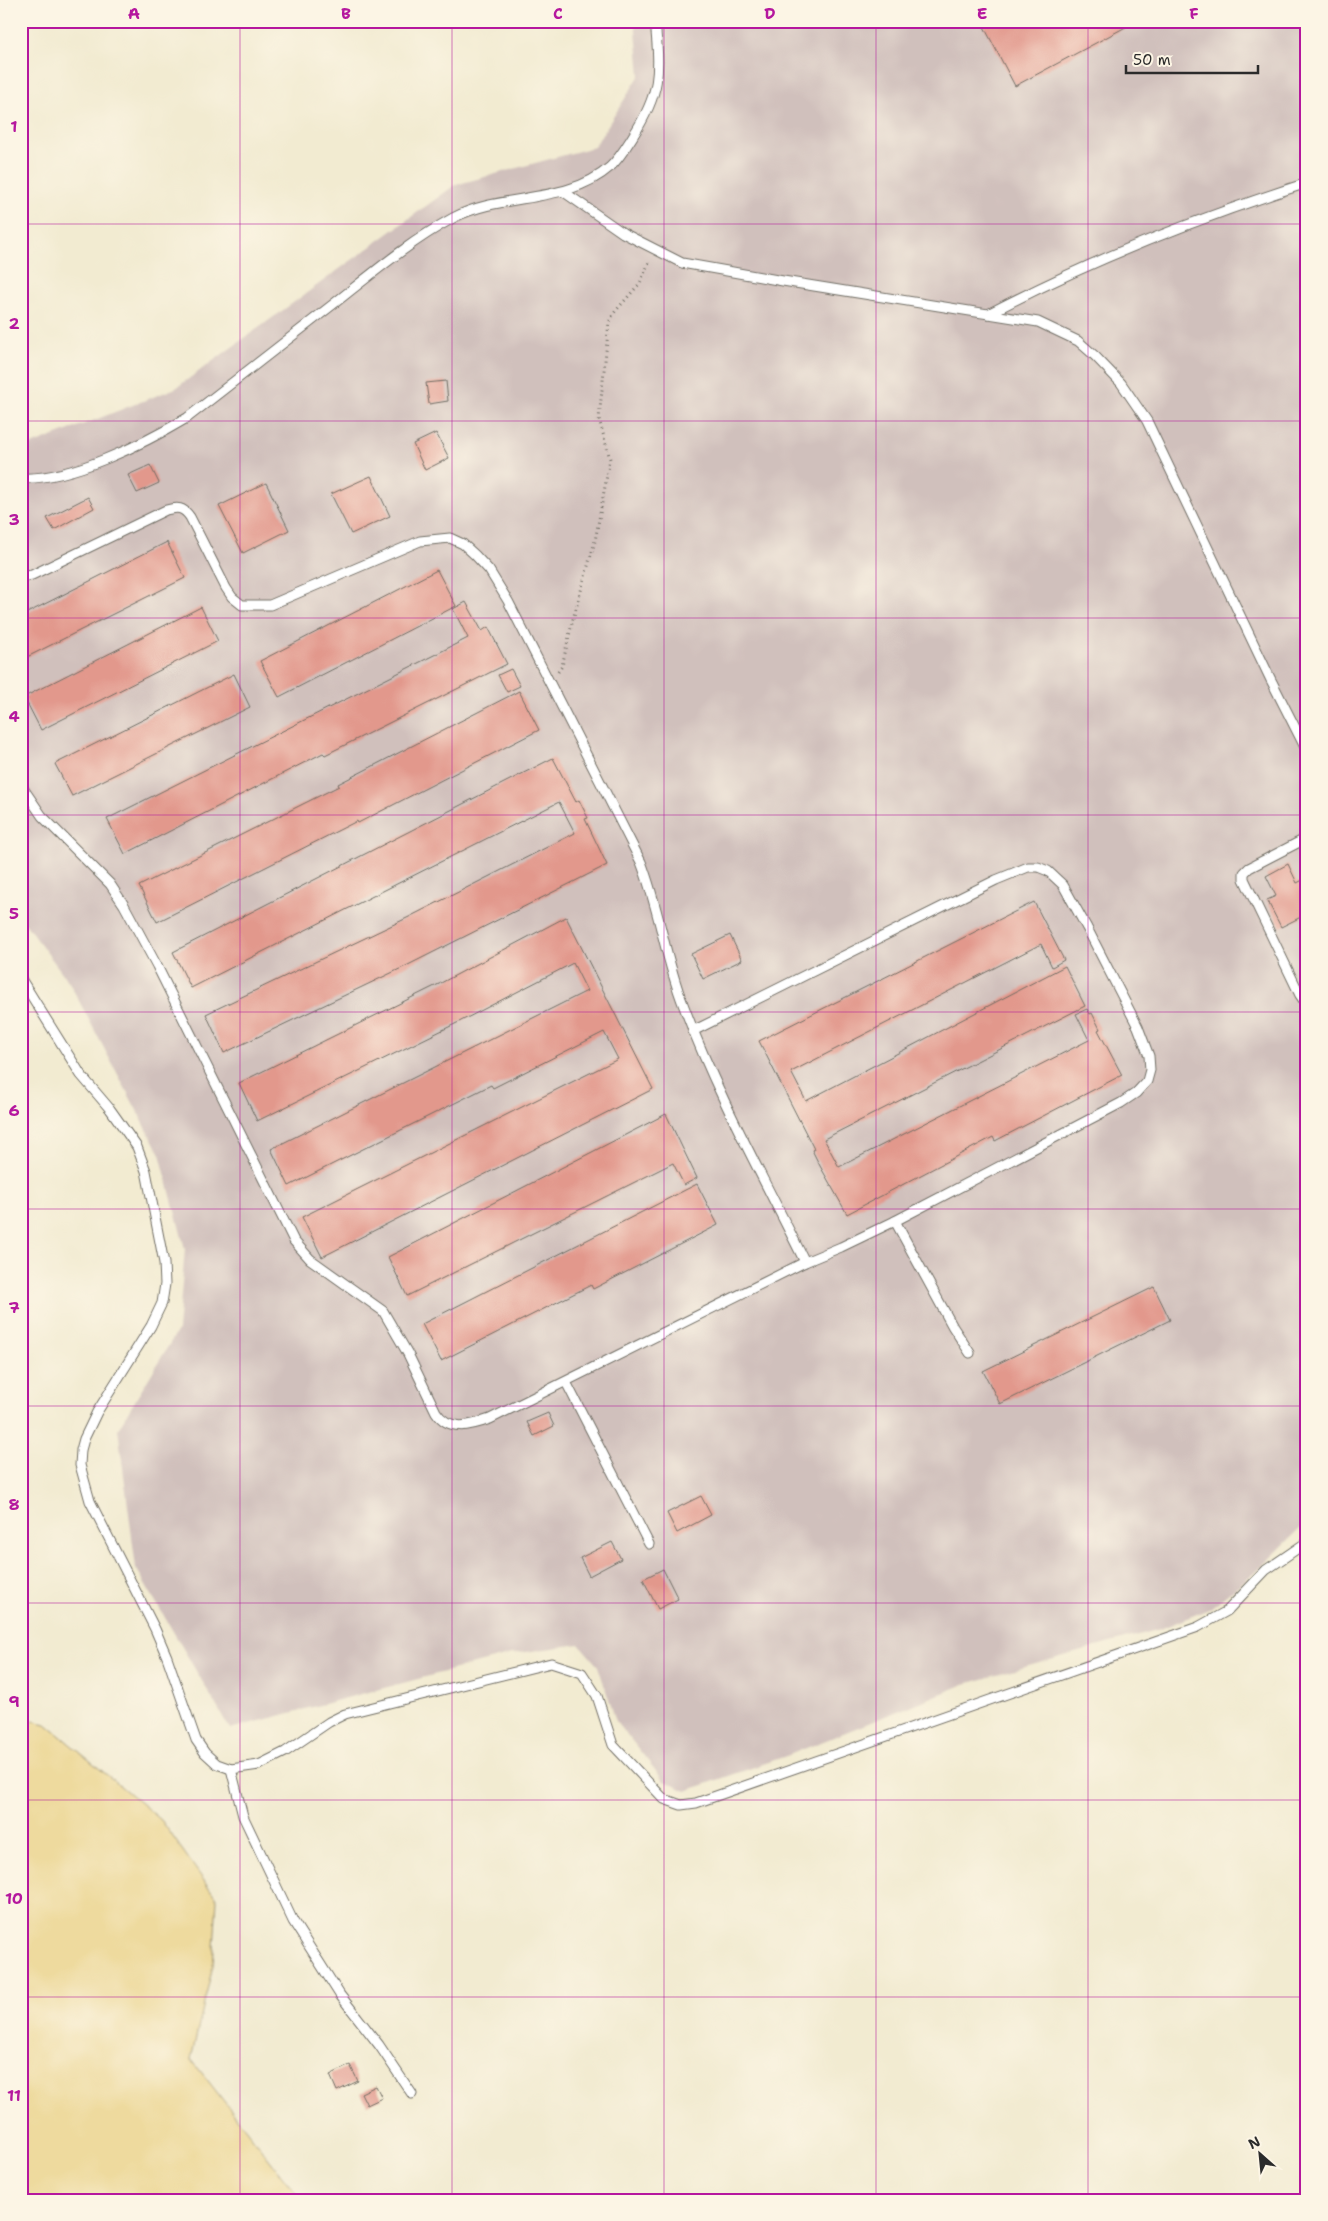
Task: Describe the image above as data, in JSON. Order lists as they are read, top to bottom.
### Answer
{
  "scale_bar": "50 m",
  "north": "top left",
  "grid": {
    "columns": [
      "A",
      "B",
      "C",
      "D",
      "E",
      "F"
    ],
    "rows": [
      "1",
      "2",
      "3",
      "4",
      "5",
      "6",
      "7",
      "8",
      "9",
      "10",
      "11"
    ]
  }
}
